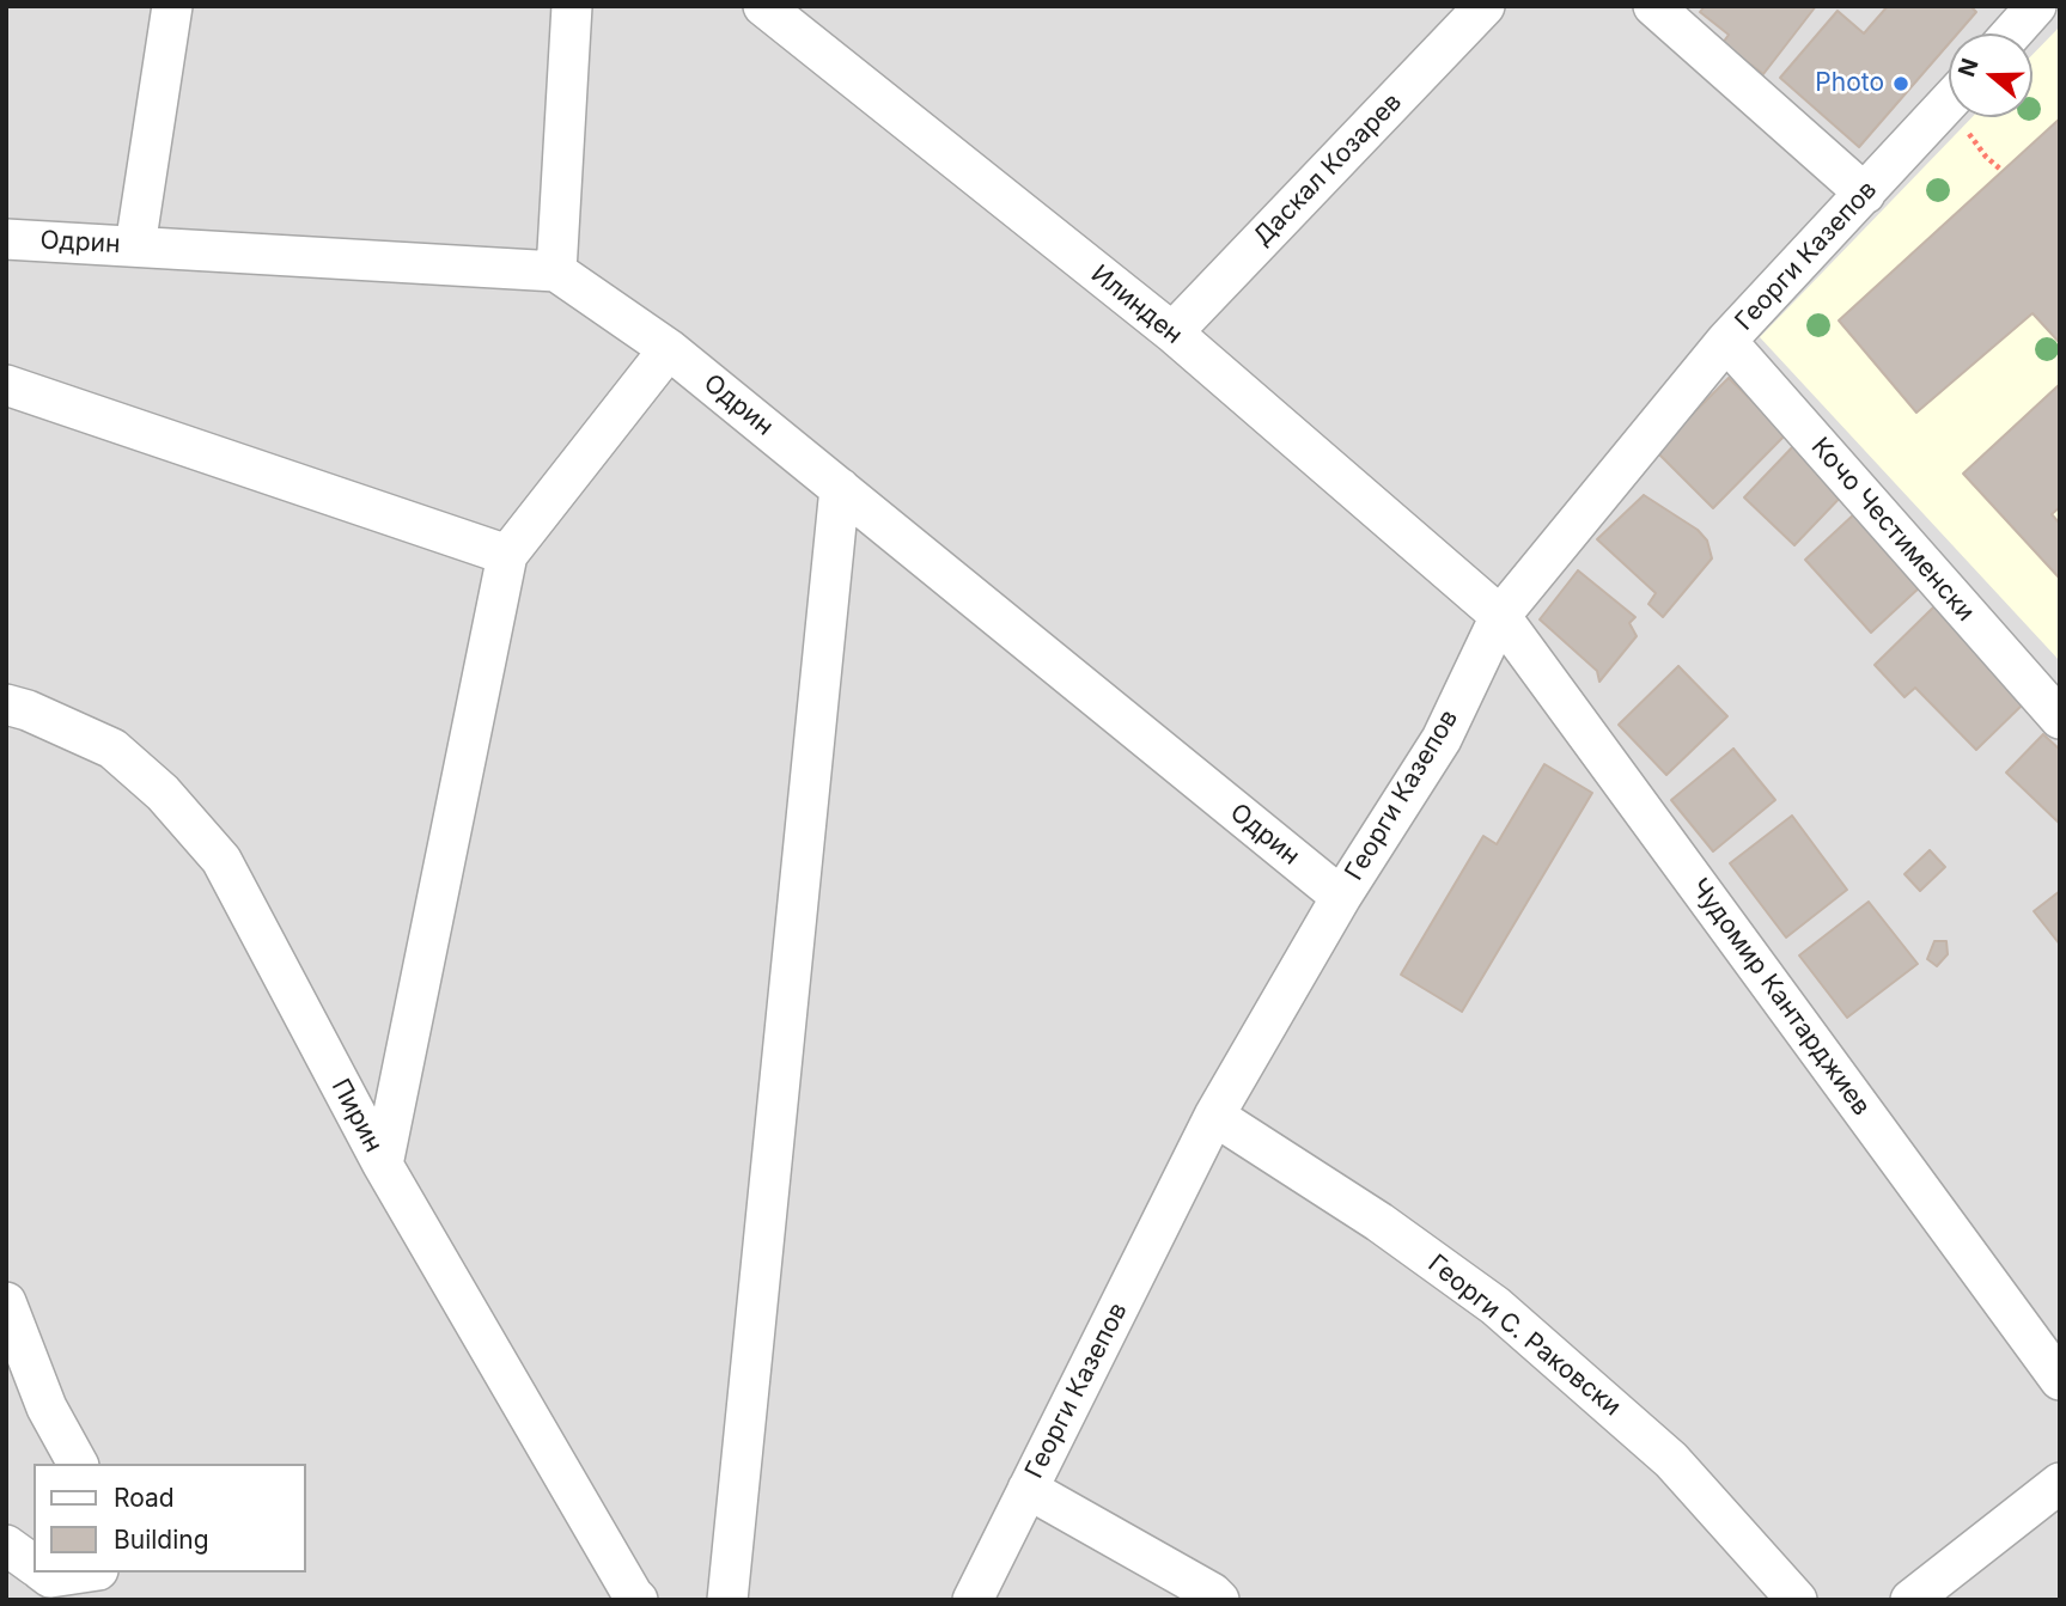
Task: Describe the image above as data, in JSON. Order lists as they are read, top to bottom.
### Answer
{
  "streets": {
    "street": [
      "Даскал Козарев",
      "Одрин",
      "Георги Казепов",
      "Илинден",
      "Кочо Честименски",
      "Чудомир Кантарджиев",
      "Пирин",
      "Георги С. Раковски"
    ]
  },
  "crossings": [
    ["Даскал Козарев", "Илинден"],
    ["Одрин", "Георги Казепов"],
    ["Георги Казепов", "Илинден"],
    ["Георги Казепов", "Кочо Честименски"],
    ["Георги Казепов", "Чудомир Кантарджиев"],
    ["Георги Казепов", "Георги С. Раковски"],
    ["Илинден", "Чудомир Кантарджиев"]
  ],
  "places": ["Photo"],
  "legend": ["Road", "Building"],
  "north": "left"
}
